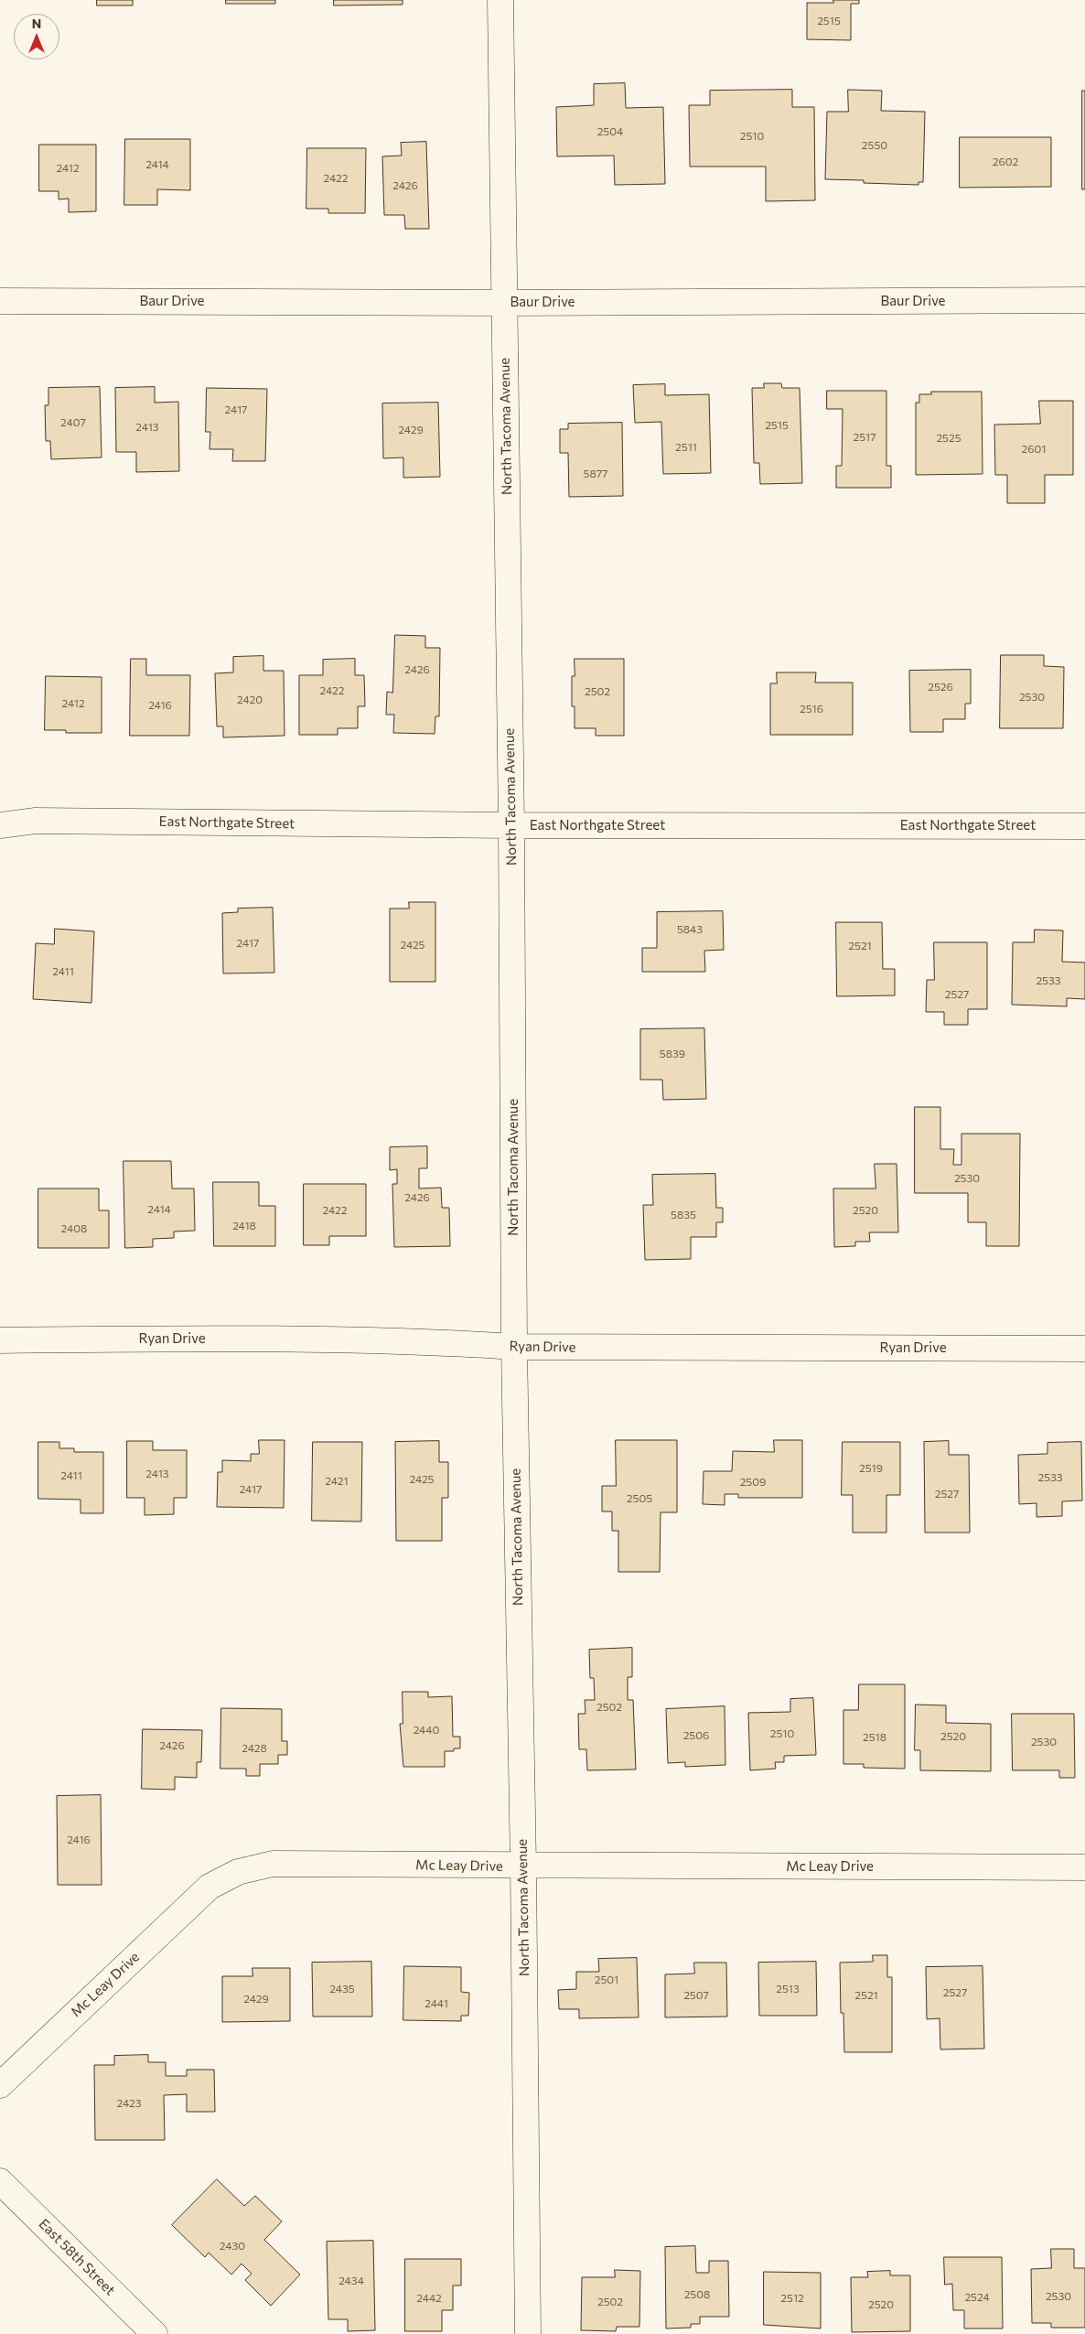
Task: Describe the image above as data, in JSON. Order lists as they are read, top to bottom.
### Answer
{
  "streets": {
    "street": [
      "Baur Drive",
      "North Tacoma Avenue",
      "East Northgate Street",
      "Ryan Drive",
      "Mc Leay Drive",
      "East 58th Street"
    ]
  },
  "crossings": [
    ["Baur Drive", "North Tacoma Avenue"],
    ["North Tacoma Avenue", "East Northgate Street"],
    ["North Tacoma Avenue", "Ryan Drive"],
    ["North Tacoma Avenue", "Mc Leay Drive"]
  ],
  "house_numbers": [
    "2515",
    "2504",
    "2510",
    "2550",
    "2602",
    "2414",
    "2412",
    "2422",
    "2426",
    "2417",
    "2407",
    "2515",
    "2413",
    "2429",
    "2517",
    "2525",
    "2511",
    "2601",
    "5877",
    "2426",
    "2526",
    "2422",
    "2502",
    "2530",
    "2420",
    "2412",
    "2416",
    "2516",
    "5843",
    "2417",
    "2425",
    "2521",
    "2411",
    "2533",
    "2527",
    "5839",
    "2530",
    "2426",
    "2414",
    "2422",
    "2520",
    "5835",
    "2418",
    "2408",
    "2519",
    "2413",
    "2411",
    "2533",
    "2425",
    "2421",
    "2509",
    "2417",
    "2527",
    "2505",
    "2502",
    "2440",
    "2510",
    "2506",
    "2520",
    "2518",
    "2530",
    "2426",
    "2428",
    "2416",
    "2501",
    "2435",
    "2513",
    "2527",
    "2507",
    "2521",
    "2429",
    "2441",
    "2423",
    "2430",
    "2434",
    "2508",
    "2530",
    "2524",
    "2442",
    "2512",
    "2502",
    "2520"
  ],
  "north": "top"
}
